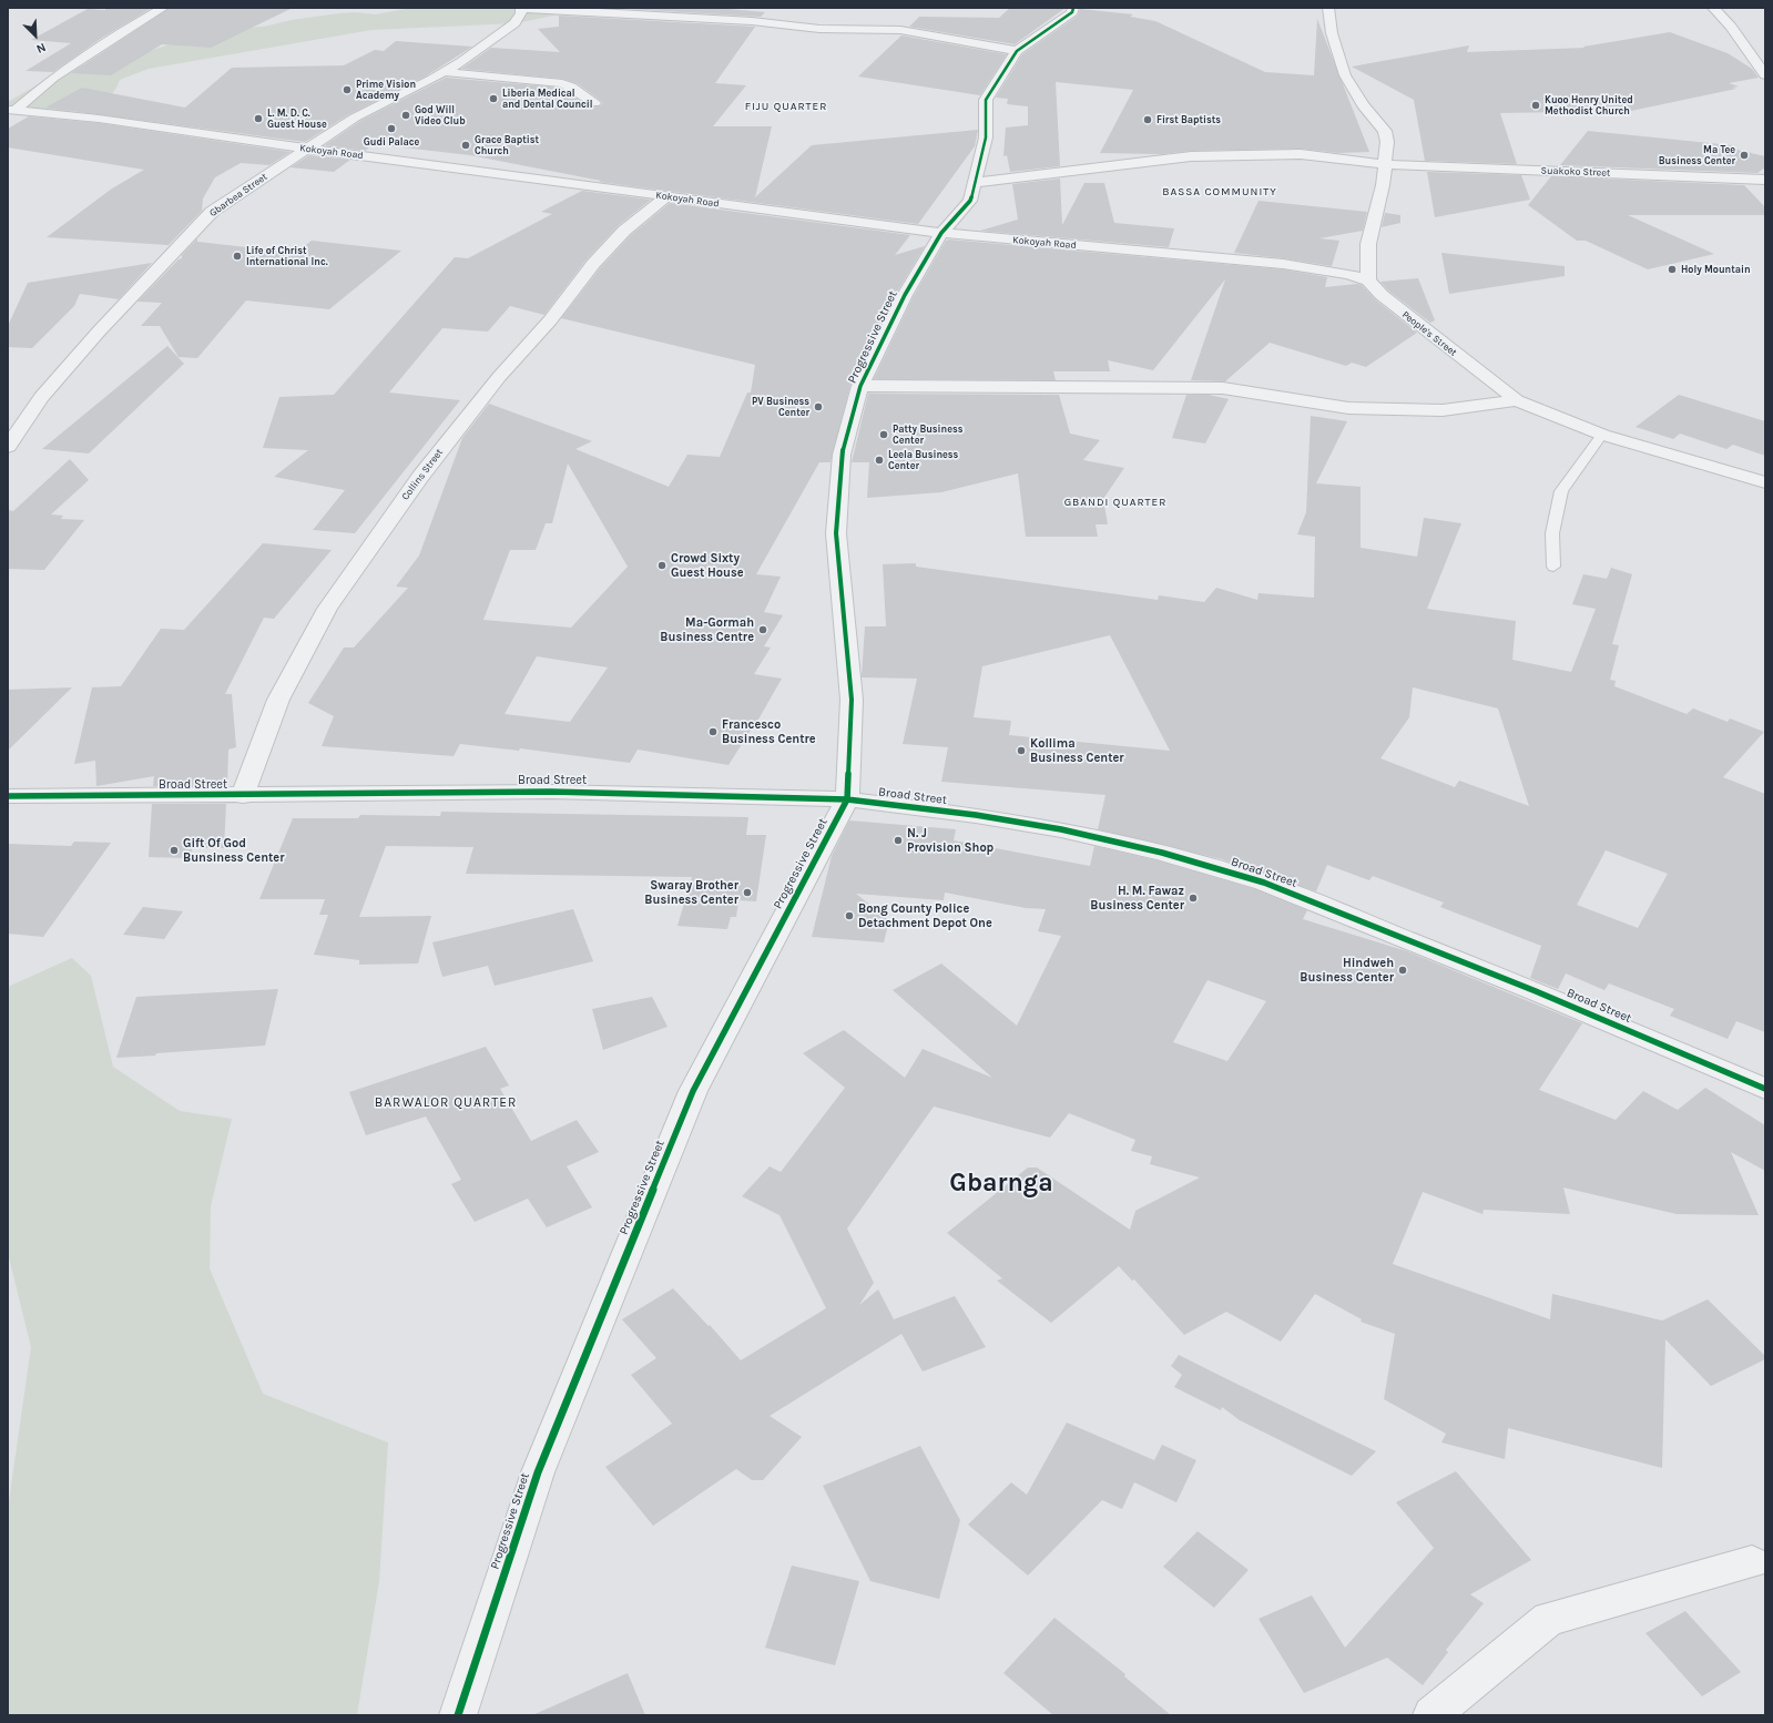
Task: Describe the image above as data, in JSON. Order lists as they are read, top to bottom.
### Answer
{
  "streets": {
    "street": [
      "Kokoyah Road",
      "Suakoko Street",
      "Gbarbea Street",
      "People's Street",
      "Progressive Street",
      "Collins Street",
      "Broad Street"
    ]
  },
  "crossings": [
    ["Kokoyah Road", "Gbarbea Street"],
    ["Kokoyah Road", "People's Street"],
    ["Kokoyah Road", "Progressive Street"],
    ["Kokoyah Road", "Collins Street"],
    ["Suakoko Street", "Progressive Street"],
    ["Progressive Street", "Broad Street"],
    ["Collins Street", "Broad Street"]
  ],
  "districts": [
    "FIJU QUARTER",
    "BASSA COMMUNITY",
    "GBANDI QUARTER",
    "BARWALOR QUARTER",
    "Gbarnga"
  ],
  "places": [
    "Prime Vision Academy",
    "Liberia Medical and Dental Council",
    "Kuoo Henry United Methodist Church",
    "God Will Video Club",
    "L. M. D. C. Guest House",
    "First Baptists",
    "Gudi Palace",
    "Grace Baptist Church",
    "Ma Tee Business Center",
    "Life of Christ International Inc.",
    "Holy Mountain",
    "PV Business Center",
    "Patty Business Center",
    "Leela Business Center",
    "Crowd Sixty Guest House",
    "Ma-Gormah Business Centre",
    "Francesco Business Centre",
    "Kollima Business Center",
    "N. J Provision Shop",
    "Gift Of God Bunsiness Center",
    "Swaray Brother Business Center",
    "H. M. Fawaz Business Center",
    "Bong County Police Detachment Depot One",
    "Hindweh Business Center"
  ],
  "north": "bottom right"
}
